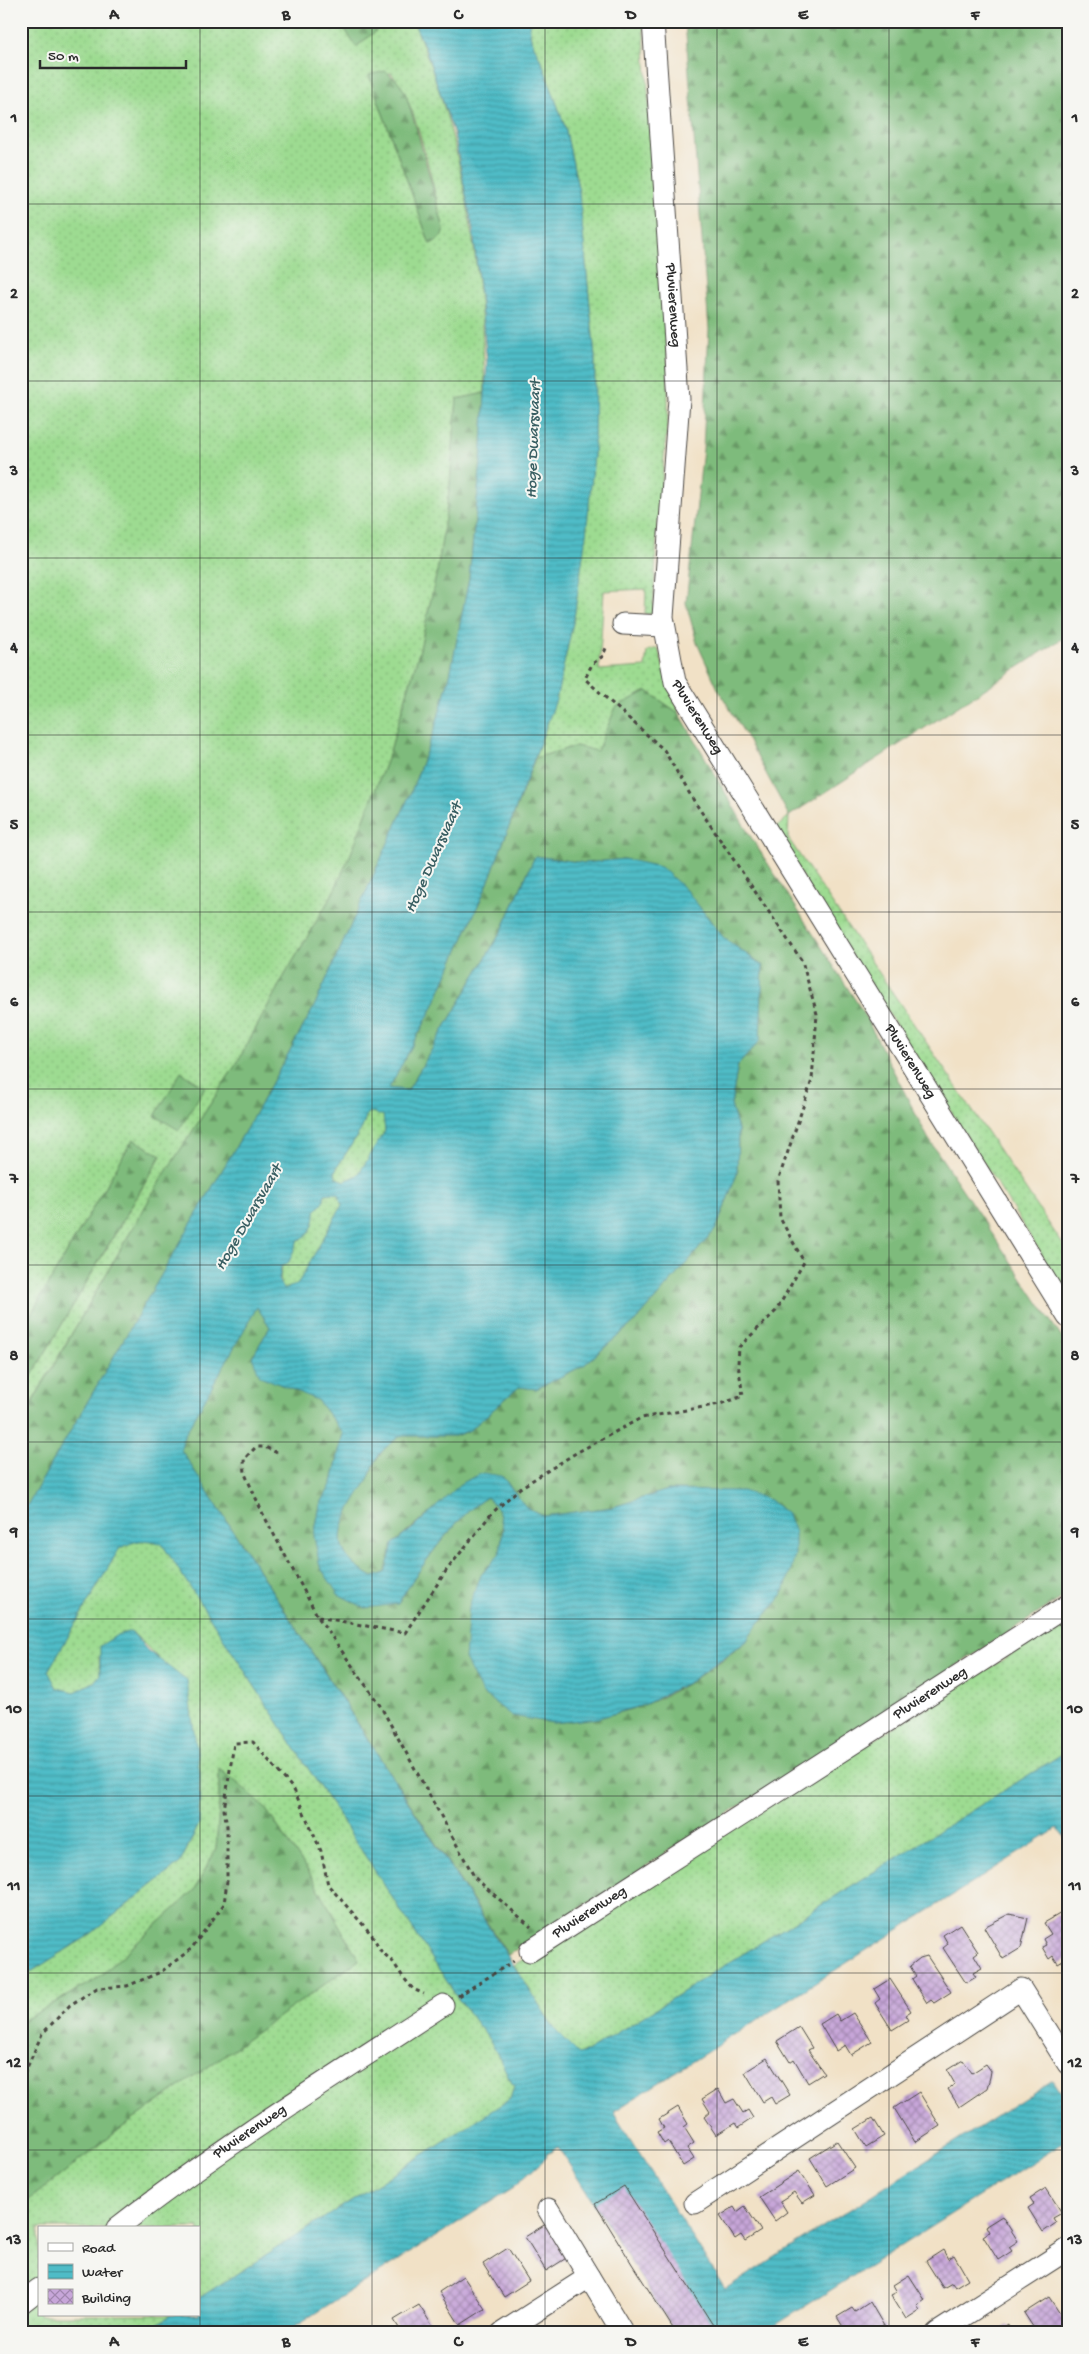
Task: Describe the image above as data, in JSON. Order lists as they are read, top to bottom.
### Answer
{
  "streets": {
    "street": ["Pluvierenweg"]
  },
  "water": ["Hoge Dwarsvaart"],
  "legend": ["Road", "Water", "Building"],
  "scale_bar": "50 m",
  "grid": {
    "columns": [
      "A",
      "B",
      "C",
      "D",
      "E",
      "F"
    ],
    "rows": [
      "1",
      "2",
      "3",
      "4",
      "5",
      "6",
      "7",
      "8",
      "9",
      "10",
      "11",
      "12",
      "13"
    ]
  }
}
